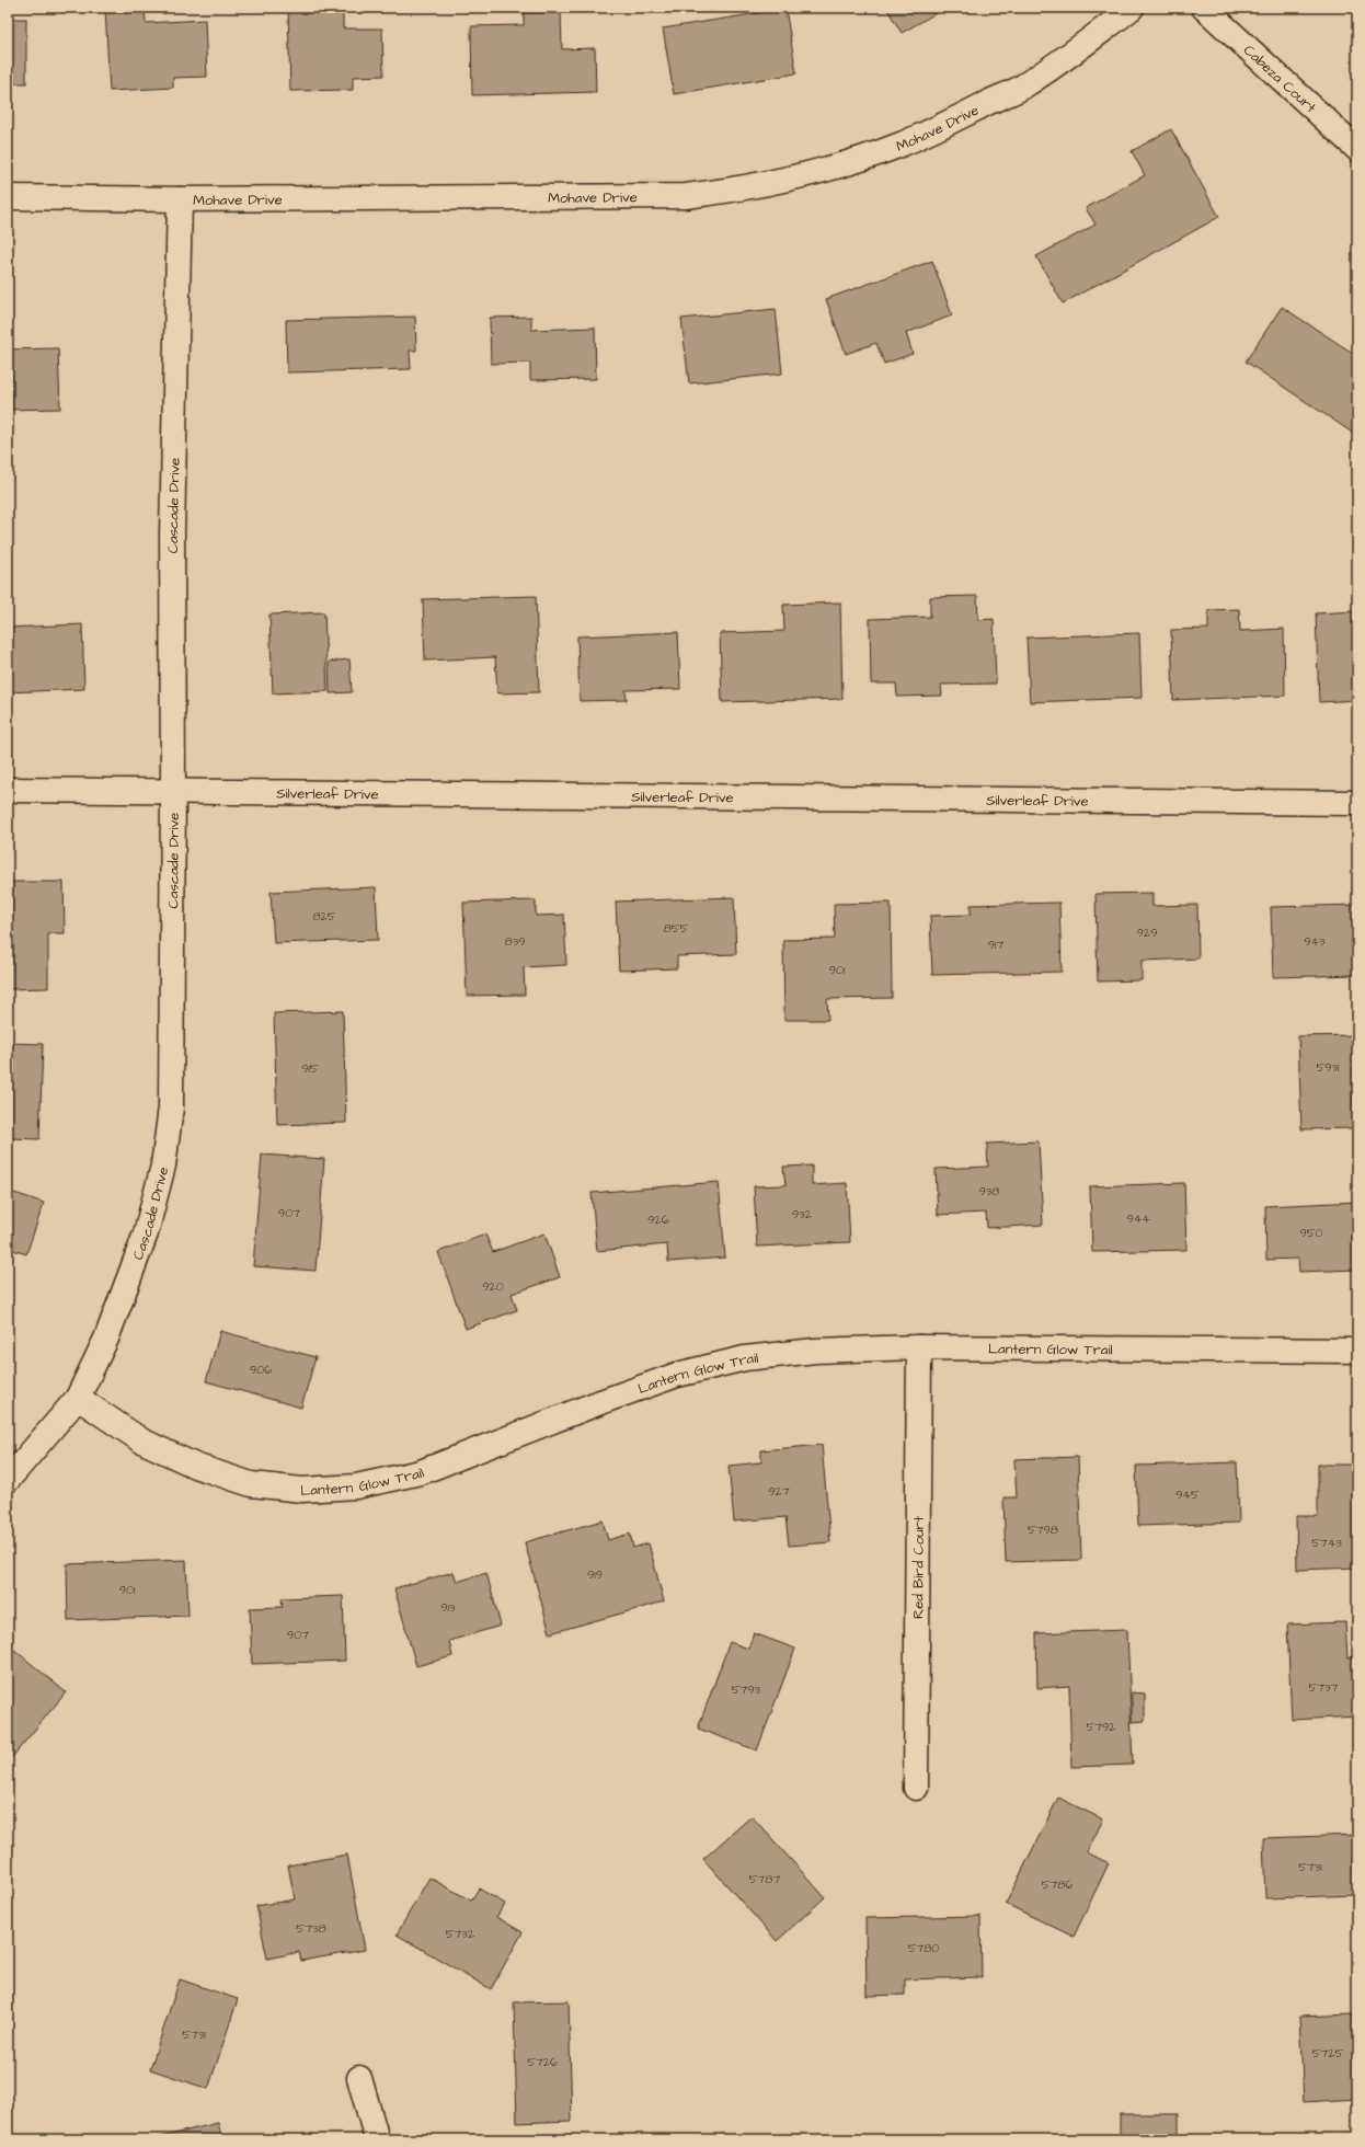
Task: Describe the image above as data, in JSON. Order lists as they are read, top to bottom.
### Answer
{
  "streets": {
    "street": [
      "Cabeza Court",
      "Mohave Drive",
      "Cascade Drive",
      "Silverleaf Drive",
      "Lantern Glow Trail",
      "Red Bird Court"
    ]
  },
  "crossings": [
    ["Mohave Drive", "Cascade Drive"],
    ["Cascade Drive", "Silverleaf Drive"],
    ["Cascade Drive", "Lantern Glow Trail"],
    ["Lantern Glow Trail", "Red Bird Court"]
  ],
  "house_numbers": [
    "825",
    "855",
    "929",
    "839",
    "943",
    "917",
    "901",
    "5931",
    "915",
    "938",
    "907",
    "932",
    "944",
    "926",
    "950",
    "920",
    "906",
    "927",
    "945",
    "5798",
    "5743",
    "919",
    "901",
    "913",
    "907",
    "5737",
    "5793",
    "5792",
    "5731",
    "5787",
    "5786",
    "5738",
    "5732",
    "5780",
    "5731",
    "5725",
    "5726"
  ]
}
